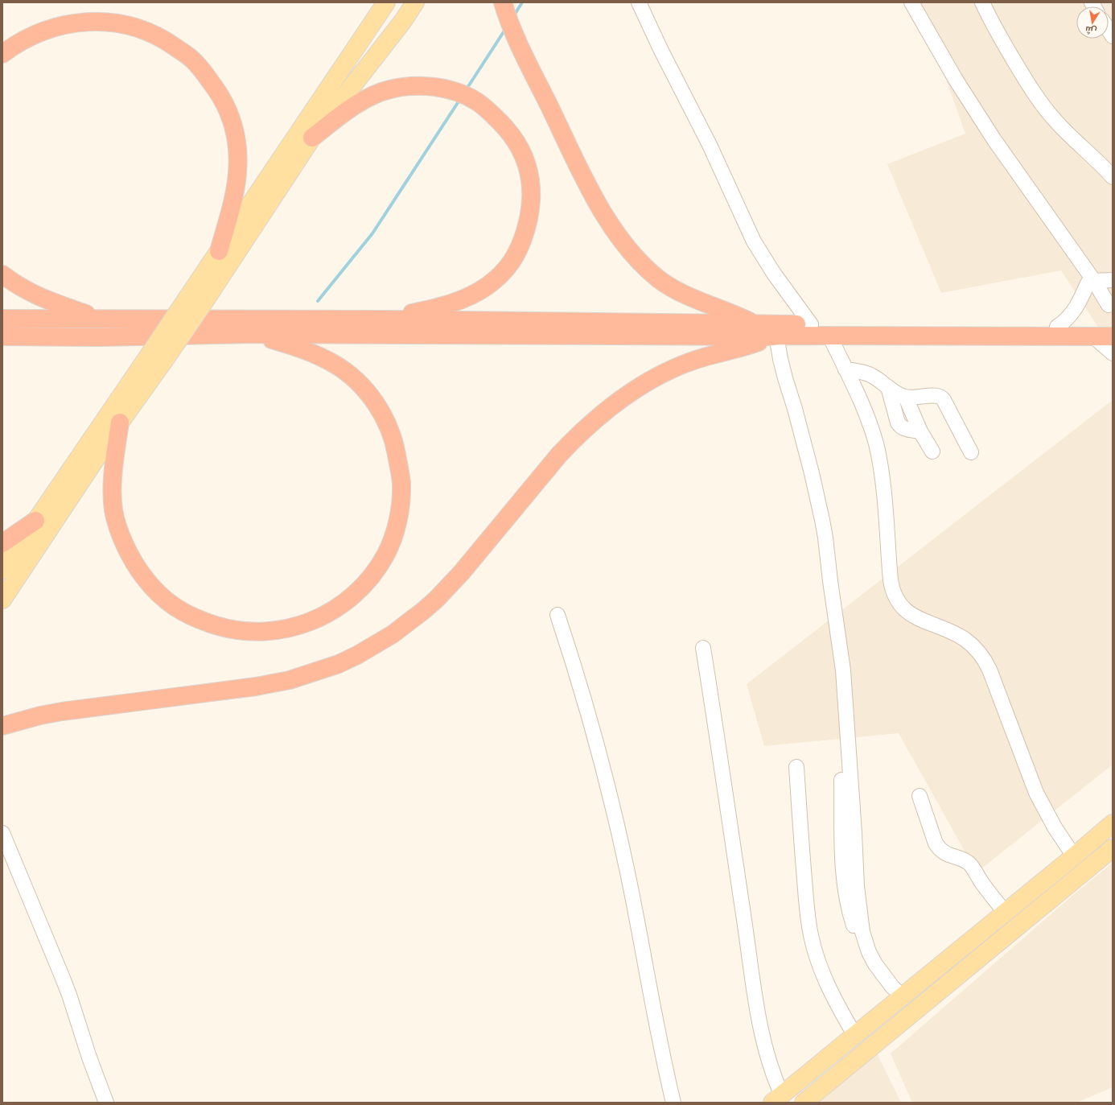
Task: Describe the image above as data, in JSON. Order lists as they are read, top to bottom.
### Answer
{
  "north": "bottom"
}
